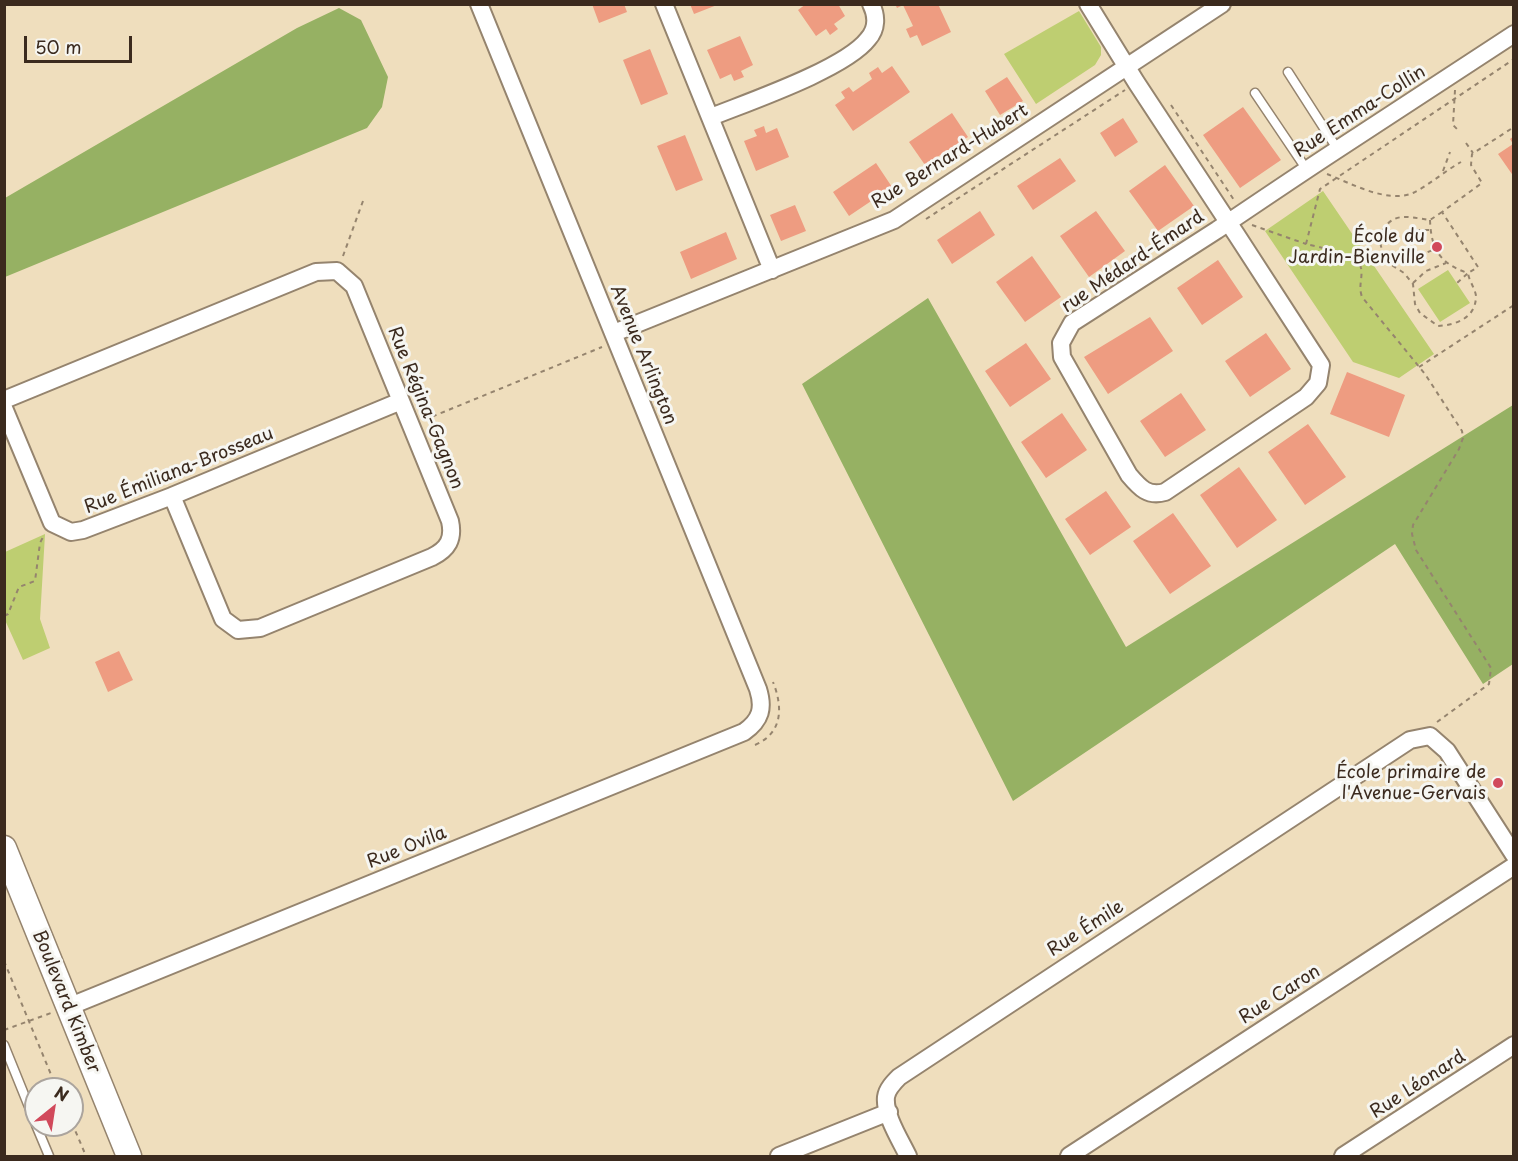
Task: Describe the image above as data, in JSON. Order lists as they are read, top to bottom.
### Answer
{
  "streets": {
    "street": [
      "Rue Emma-Collin",
      "Rue Bernard-Hubert",
      "rue Médard-Émard",
      "Avenue Arlington",
      "Rue Régina-Gagnon",
      "Rue Émiliana-Brosseau",
      "Rue Ovila",
      "Rue Émile",
      "Rue Caron",
      "Boulevard Kimber",
      "Rue Léonard"
    ]
  },
  "crossings": [
    ["Rue Emma-Collin", "rue Médard-Émard"],
    ["Rue Bernard-Hubert", "rue Médard-Émard"],
    ["Rue Bernard-Hubert", "Avenue Arlington"],
    ["Avenue Arlington", "Rue Ovila"],
    ["Rue Régina-Gagnon", "Rue Émiliana-Brosseau"],
    ["Rue Ovila", "Boulevard Kimber"]
  ],
  "places": ["École du Jardin-Bienville", "École primaire de l'Avenue-Gervais"],
  "scale_bar": "50 m",
  "north": "top right"
}
